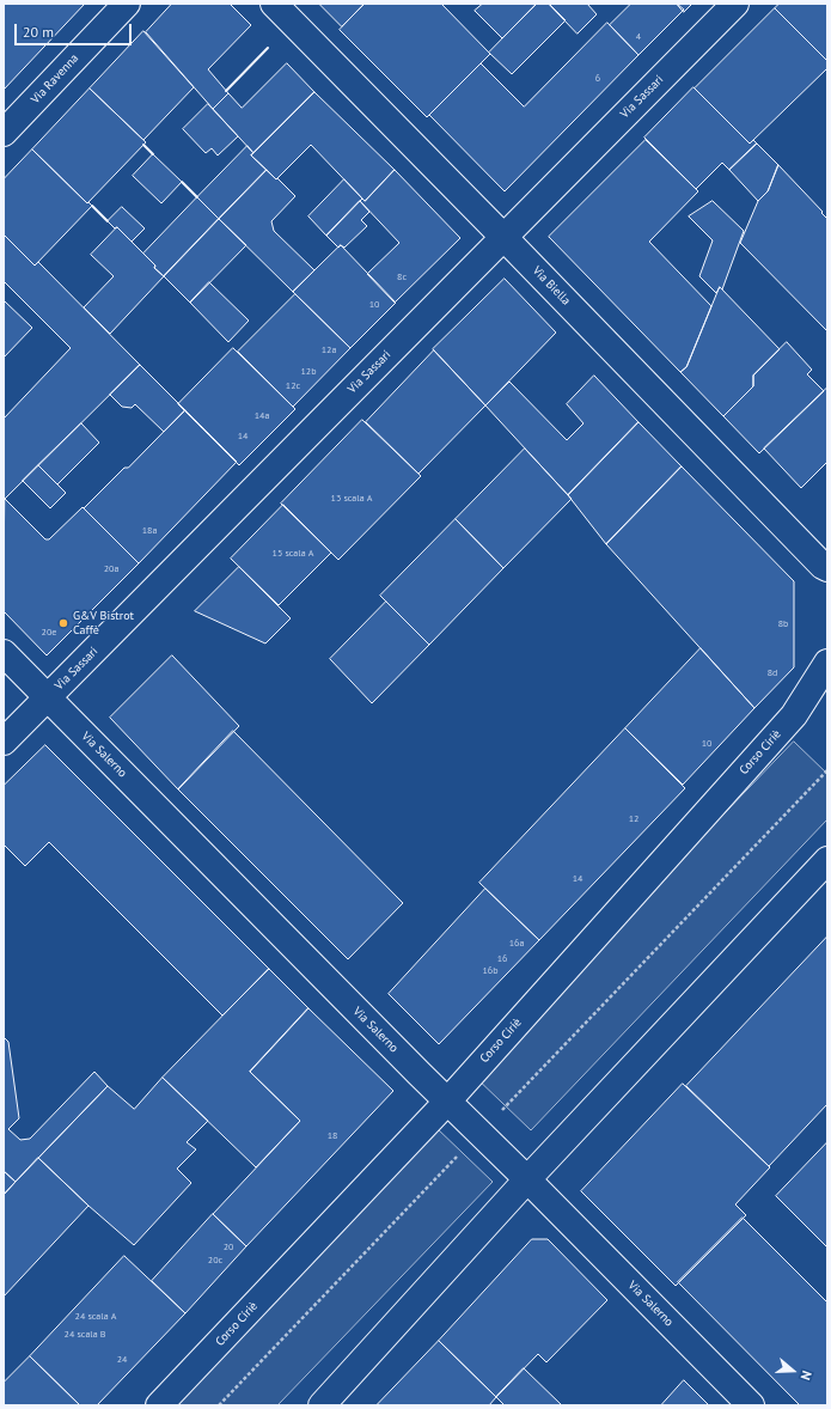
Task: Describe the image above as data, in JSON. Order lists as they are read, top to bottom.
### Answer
{
  "streets": {
    "street": [
      "Via Ravenna",
      "Via Sassari",
      "Via Biella",
      "Corso Ciriè",
      "Via Salerno"
    ]
  },
  "crossings": [
    ["Via Sassari", "Via Biella"],
    ["Via Sassari", "Via Salerno"],
    ["Corso Ciriè", "Via Salerno"]
  ],
  "places": ["G&V Bistrot Caffè"],
  "house_numbers": [
    "4",
    "6",
    "8c",
    "10",
    "12a",
    "12b",
    "12c",
    "14a",
    "14",
    "13 scala A",
    "18a",
    "15 scala A",
    "20a",
    "8b",
    "20e",
    "8d",
    "10",
    "12",
    "14",
    "16a",
    "16",
    "16b",
    "18",
    "20",
    "20c",
    "24 scala A",
    "24 scala B",
    "24"
  ],
  "scale_bar": "20 m",
  "north": "right"
}
